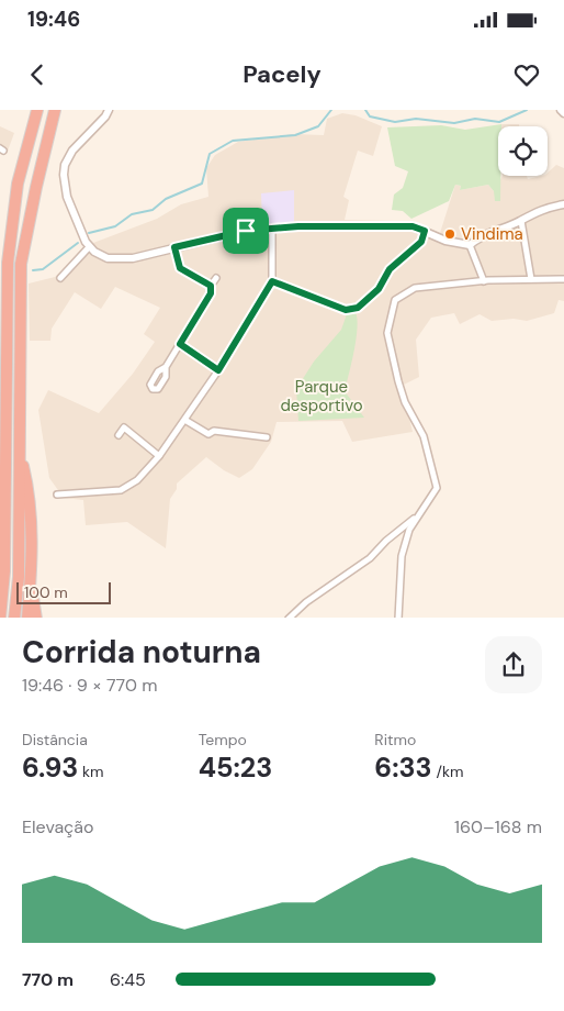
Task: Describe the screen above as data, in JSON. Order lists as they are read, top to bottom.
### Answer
{
  "parks": ["Parque desportivo"],
  "places": ["Vindima"],
  "scale_bar": "100 m",
  "page": {
    "status": "19:46",
    "header": "Pacely",
    "scale": "100 m",
    "heading": ["Corrida noturna", "19:46 · 9 × 770 m"],
    "stats": [
      ["Distância", "6.93 km"],
      ["Tempo", "45:23"],
      ["Ritmo", "6:33 /km"]
    ],
    "chart": ["Elevação", "160–168 m"],
    "list": [
      {
        "name": "770 m",
        "note": "6:45"
      }
    ]
  }
}
